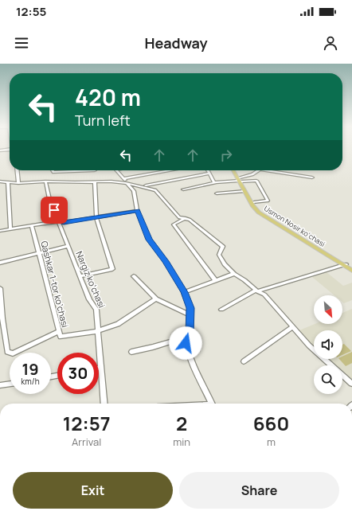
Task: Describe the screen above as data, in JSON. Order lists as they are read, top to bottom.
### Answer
{
  "streets": {
    "main road": ["Usmon Nosir ko‘chasi"],
    "street": ["Nargiz koʻchasi", "Qashkar 1-tor koʼchasi"]
  },
  "crossings": [
    ["Nargiz koʻchasi", "Qashkar 1-tor koʼchasi"]
  ],
  "north": "bottom right",
  "page": {
    "status": "12:55",
    "header": "Headway",
    "turn": ["420 m", "Turn left"],
    "speed": "19 km/h",
    "limit": "30",
    "eta": [
      "12:57",
      "Arrival",
      "2",
      "min",
      "660",
      "m"
    ],
    "buttons": ["Exit", "Share"]
  }
}
